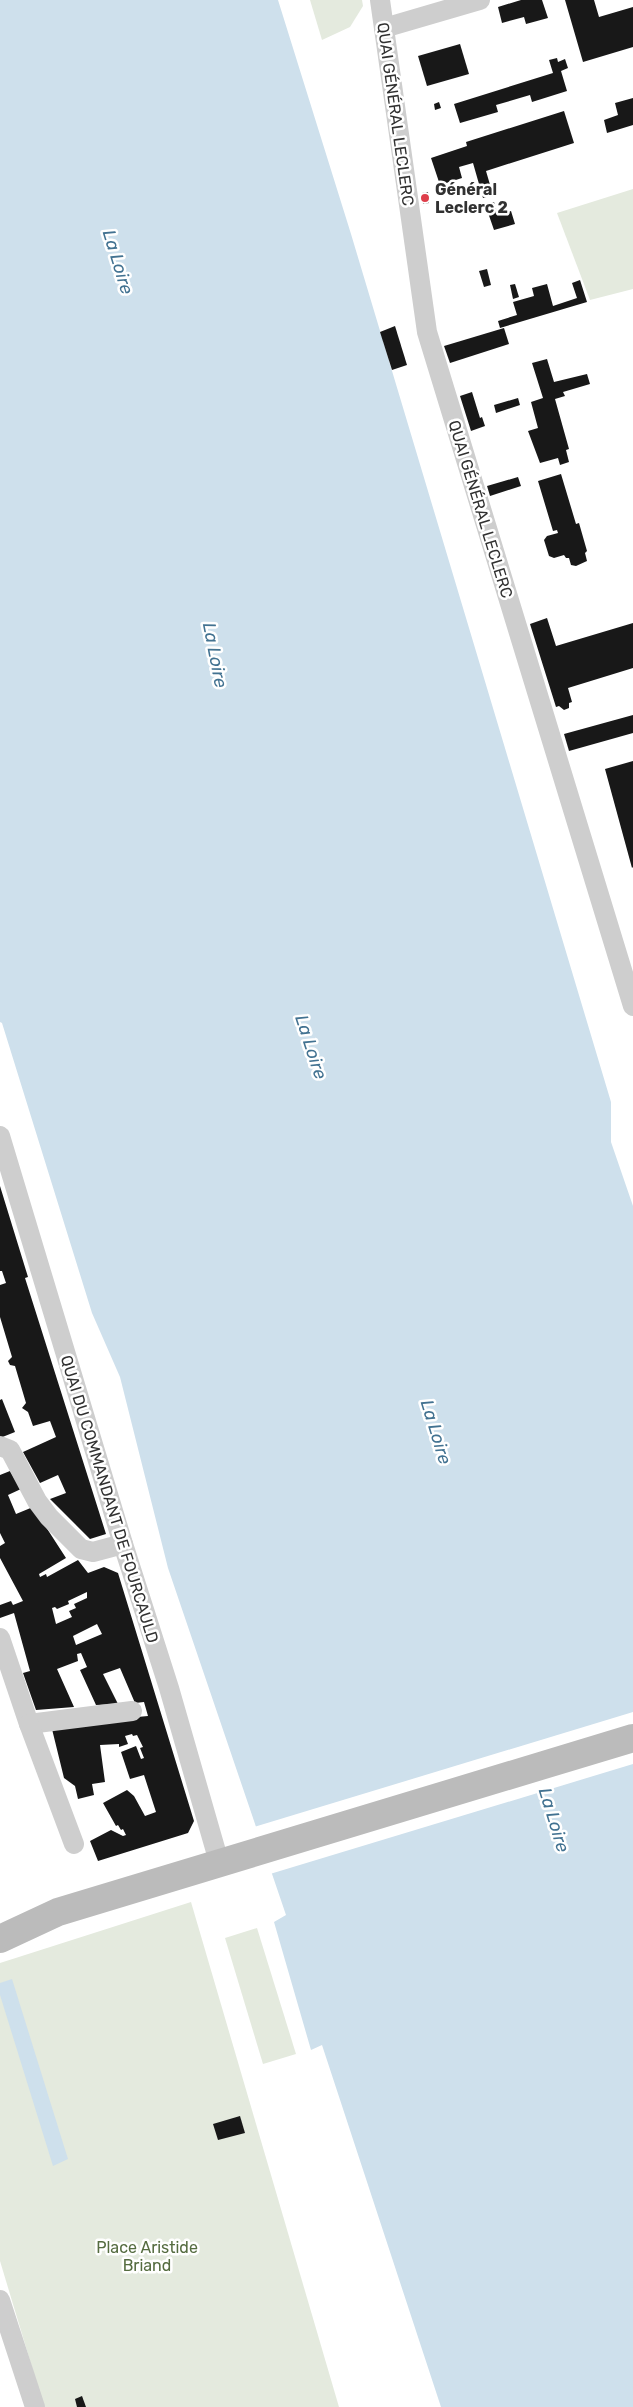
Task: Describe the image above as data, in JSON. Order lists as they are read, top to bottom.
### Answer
{
  "streets": {
    "street": ["QUAI GÉNÉRAL LECLERC", "QUAI DU COMMANDANT DE FOURCAULD"]
  },
  "water": ["La Loire"],
  "parks": ["Place Aristide Briand"],
  "places": ["Général Leclerc 2"]
}
